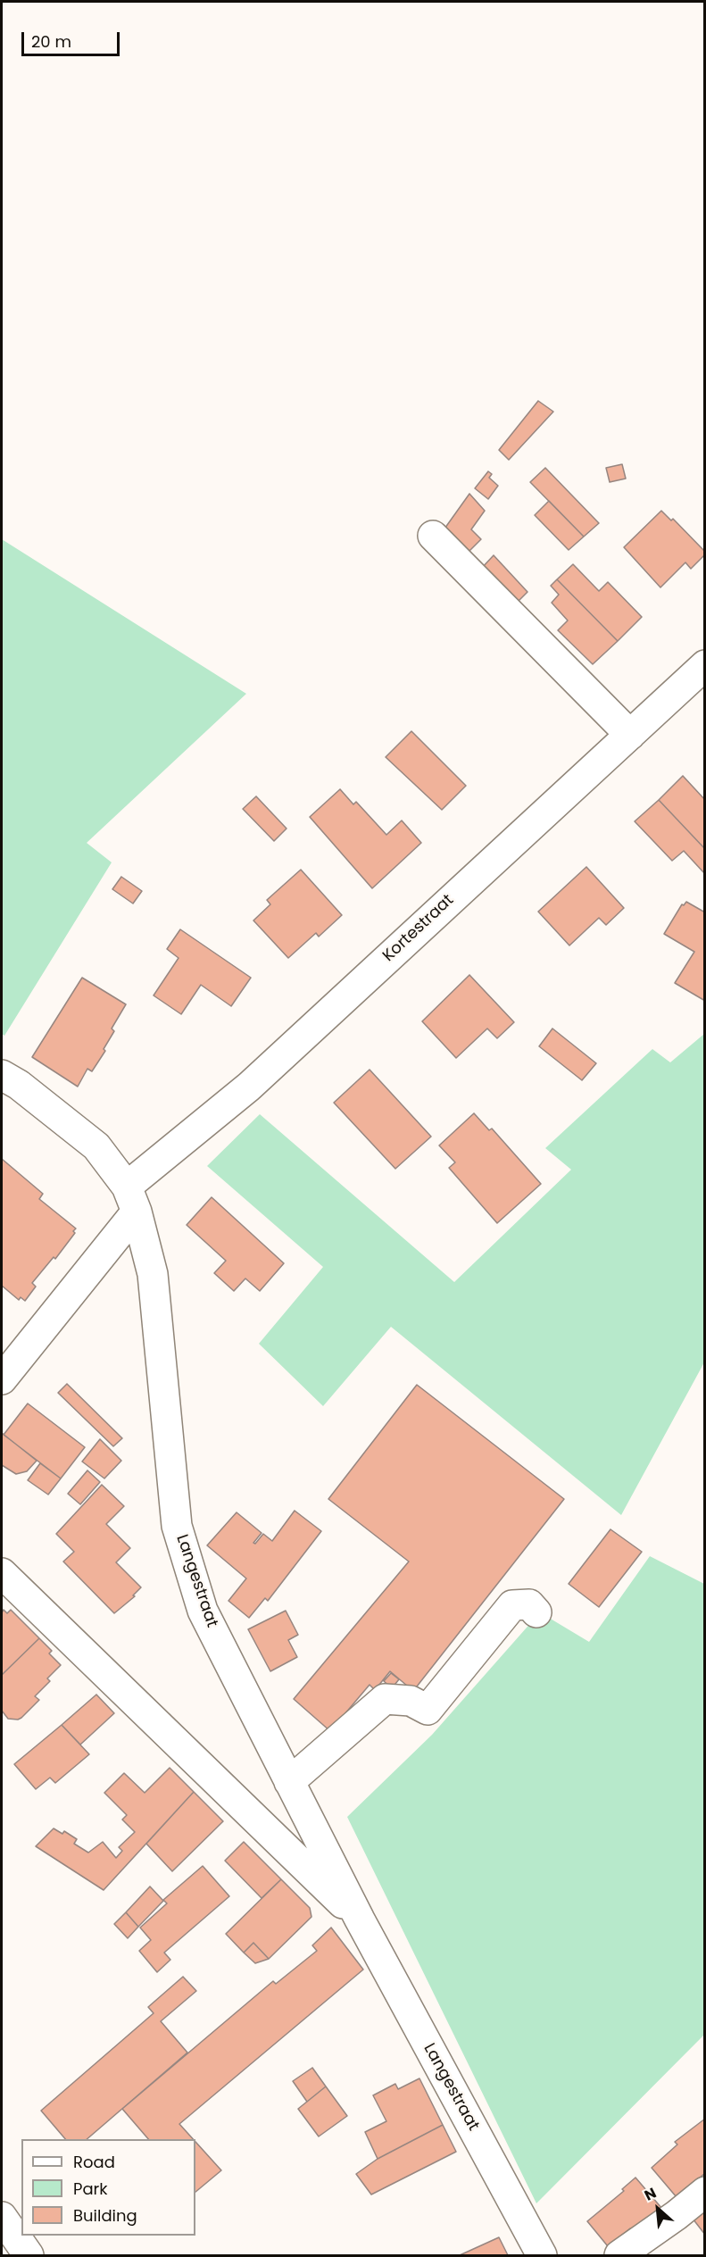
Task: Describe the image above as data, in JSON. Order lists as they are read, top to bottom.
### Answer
{
  "streets": {
    "street": ["Kortestraat", "Langestraat"]
  },
  "crossings": [
    ["Kortestraat", "Langestraat"]
  ],
  "legend": ["Road", "Park", "Building"],
  "scale_bar": "20 m",
  "north": "top left"
}
